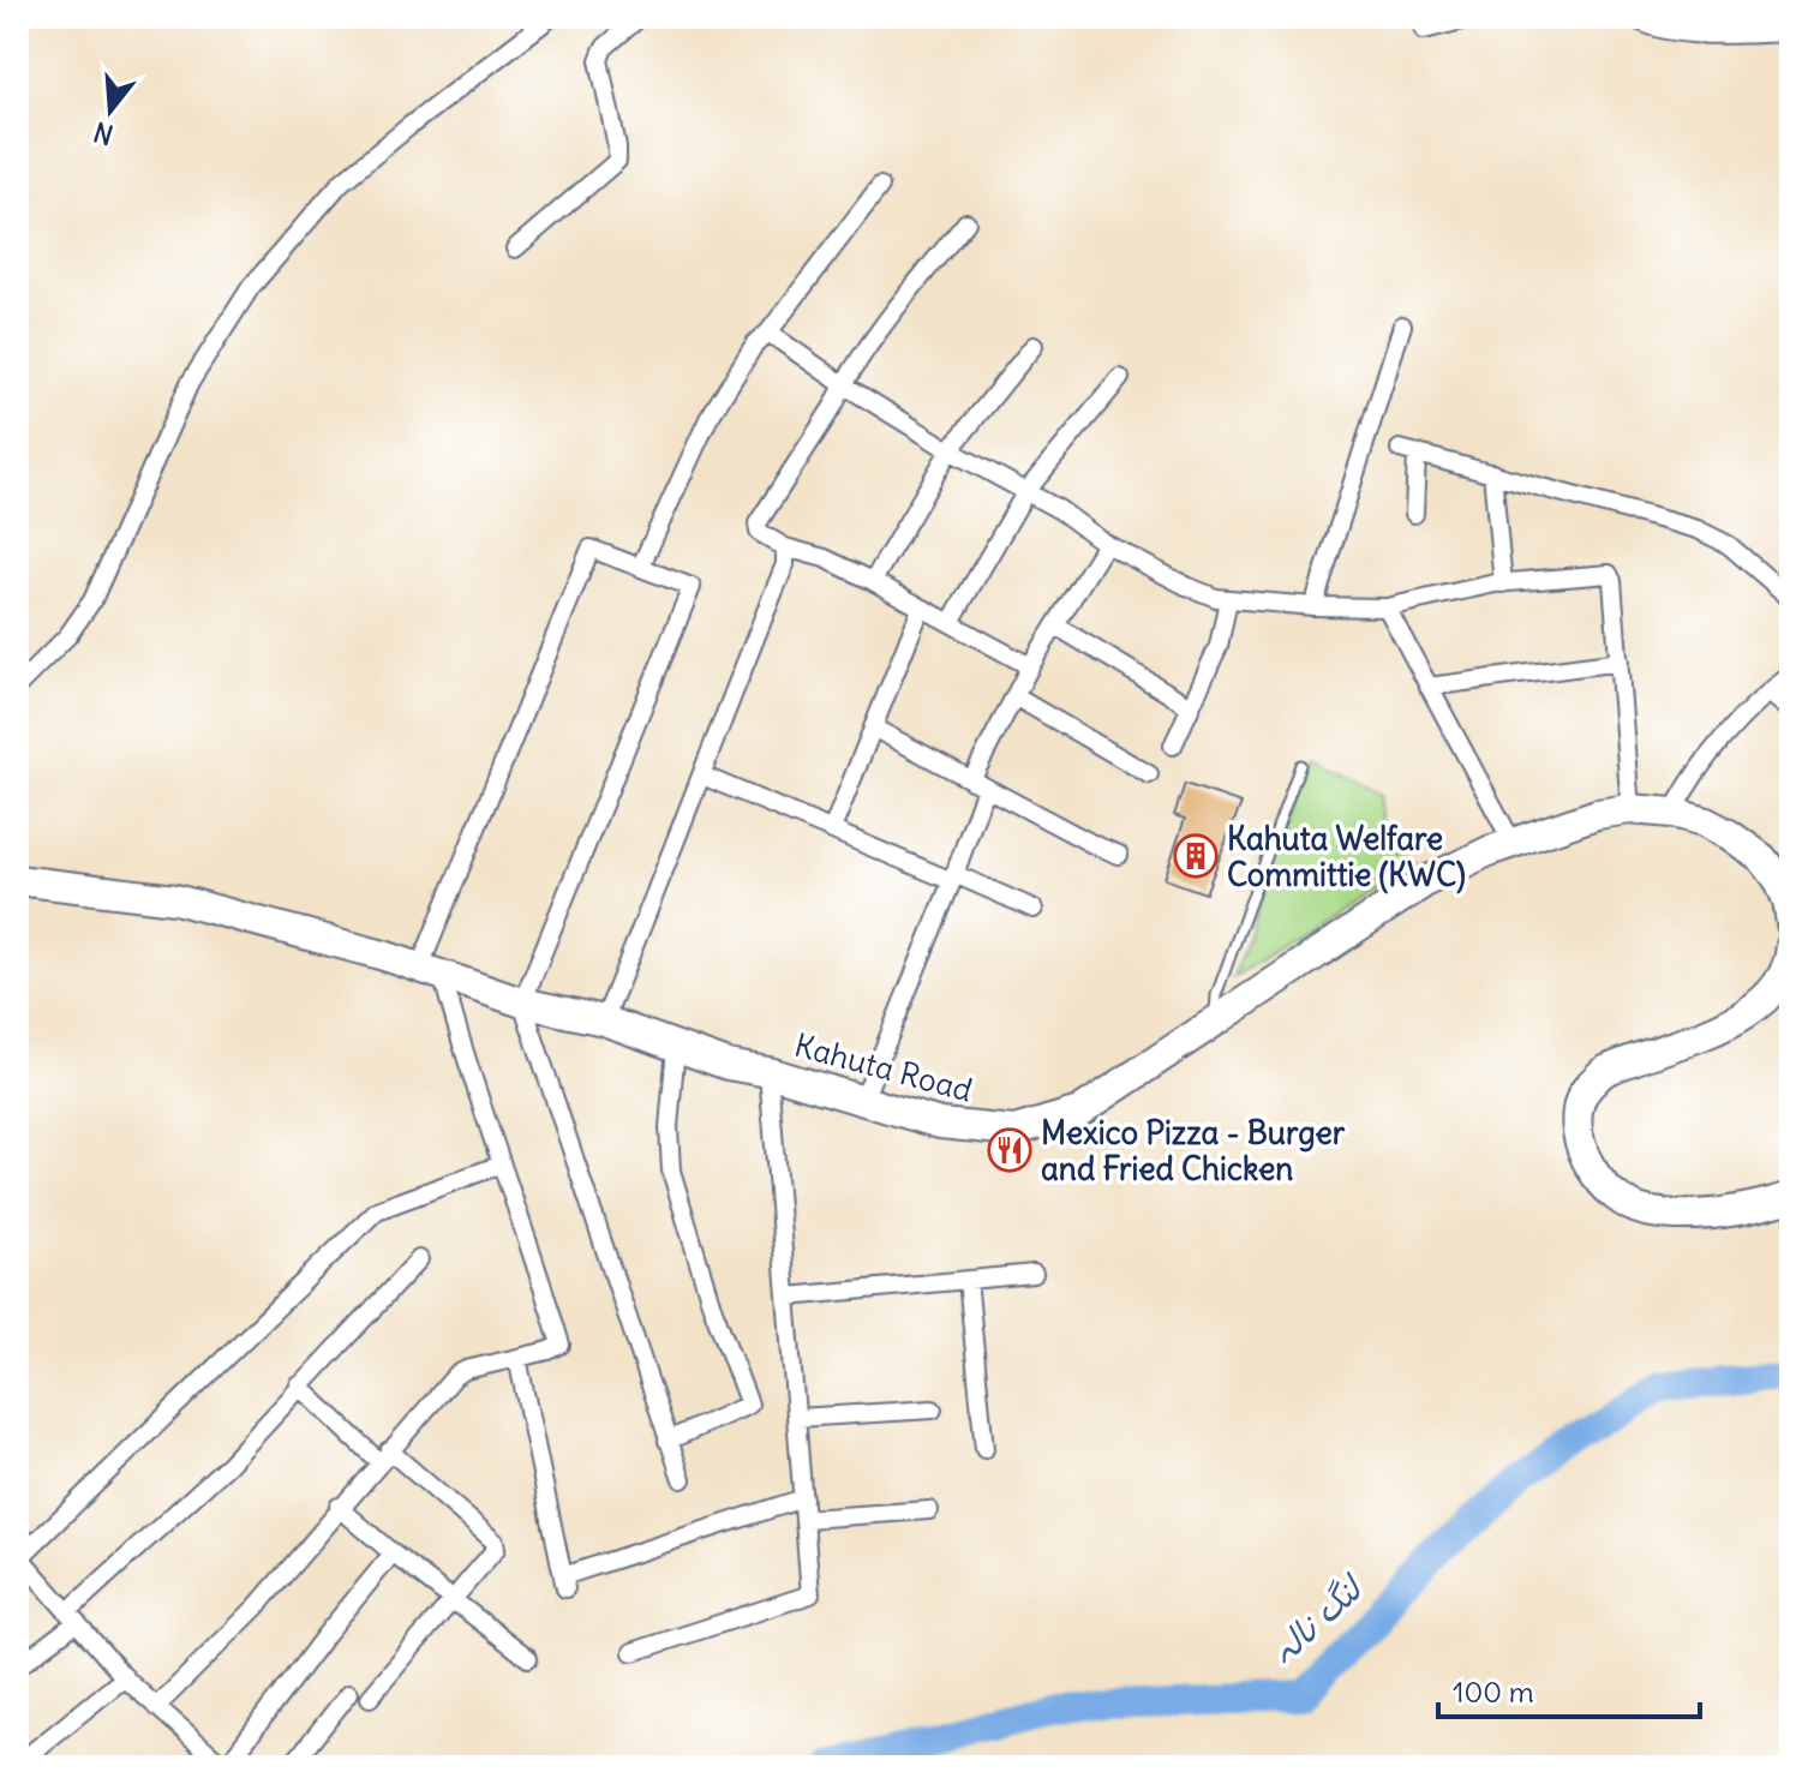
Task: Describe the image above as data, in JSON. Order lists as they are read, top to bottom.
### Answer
{
  "streets": {
    "highway": ["Kahuta Road"]
  },
  "water": ["لنگ نالہ"],
  "places": {
    "building": ["Kahuta Welfare Committie (KWC)"],
    "restaurant": ["Mexico Pizza - Burger and Fried Chicken"]
  },
  "scale_bar": "100 m",
  "north": "bottom"
}
